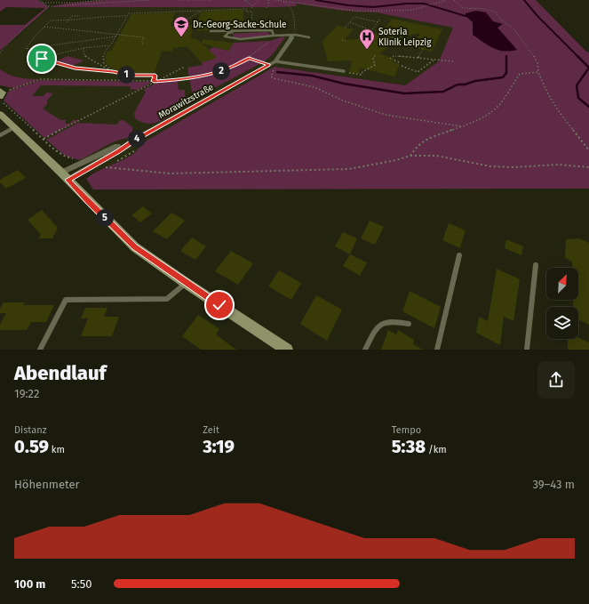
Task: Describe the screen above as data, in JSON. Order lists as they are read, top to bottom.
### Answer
{
  "streets": {
    "street": ["Morawitzstraße"]
  },
  "places": {
    "school or university": ["Dr.-Georg-Sacke-Schule"],
    "hospital": ["Soteria Klinik Leipzig"]
  },
  "north": "top right",
  "page": {
    "pins": [
      "2",
      "1",
      "4",
      "5"
    ],
    "heading": ["Abendlauf", "19:22"],
    "stats": [
      ["Distanz", "0.59 km"],
      ["Zeit", "3:19"],
      ["Tempo", "5:38 /km"]
    ],
    "chart": ["Höhenmeter", "39–43 m"],
    "list": [
      {
        "name": "100 m",
        "note": "5:50"
      }
    ]
  }
}
